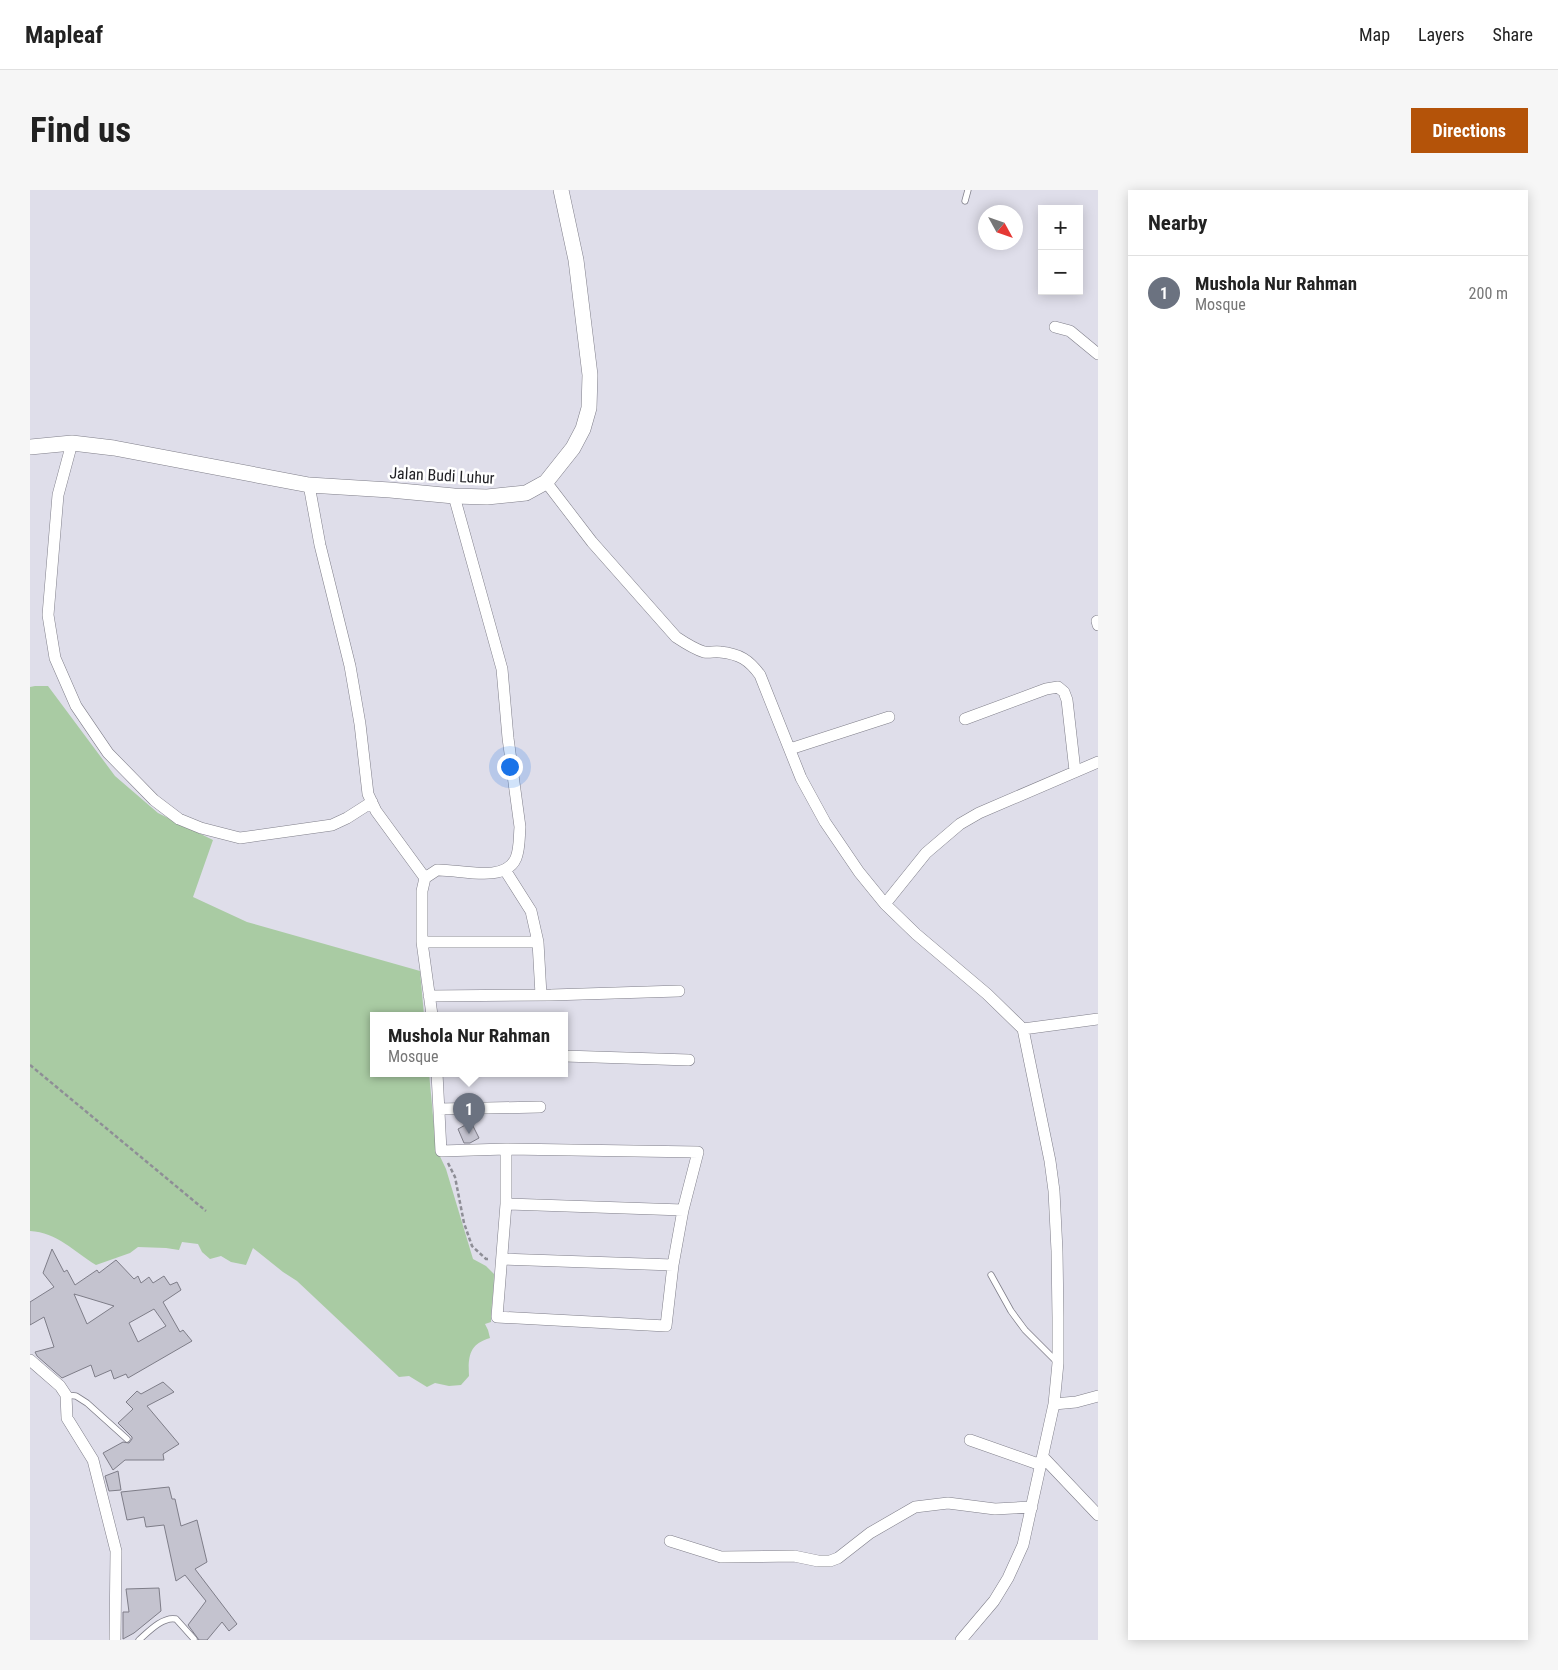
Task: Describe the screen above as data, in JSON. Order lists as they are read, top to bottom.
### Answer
{
  "streets": {
    "main road": ["Jalan Budi Luhur"]
  },
  "north": "bottom right",
  "page": {
    "header": "Mapleaf",
    "nav": ["Map", "Layers", "Share"],
    "buttons": "Directions",
    "title": "Find us",
    "heading": "Nearby",
    "map_buttons": ["+", "−"],
    "list": [
      {
        "mark": "1",
        "name": "Mushola Nur Rahman",
        "note": "Mosque",
        "value": "200 m"
      }
    ],
    "popup": ["Mushola Nur Rahman", "Mosque"],
    "pins": "1"
  }
}
